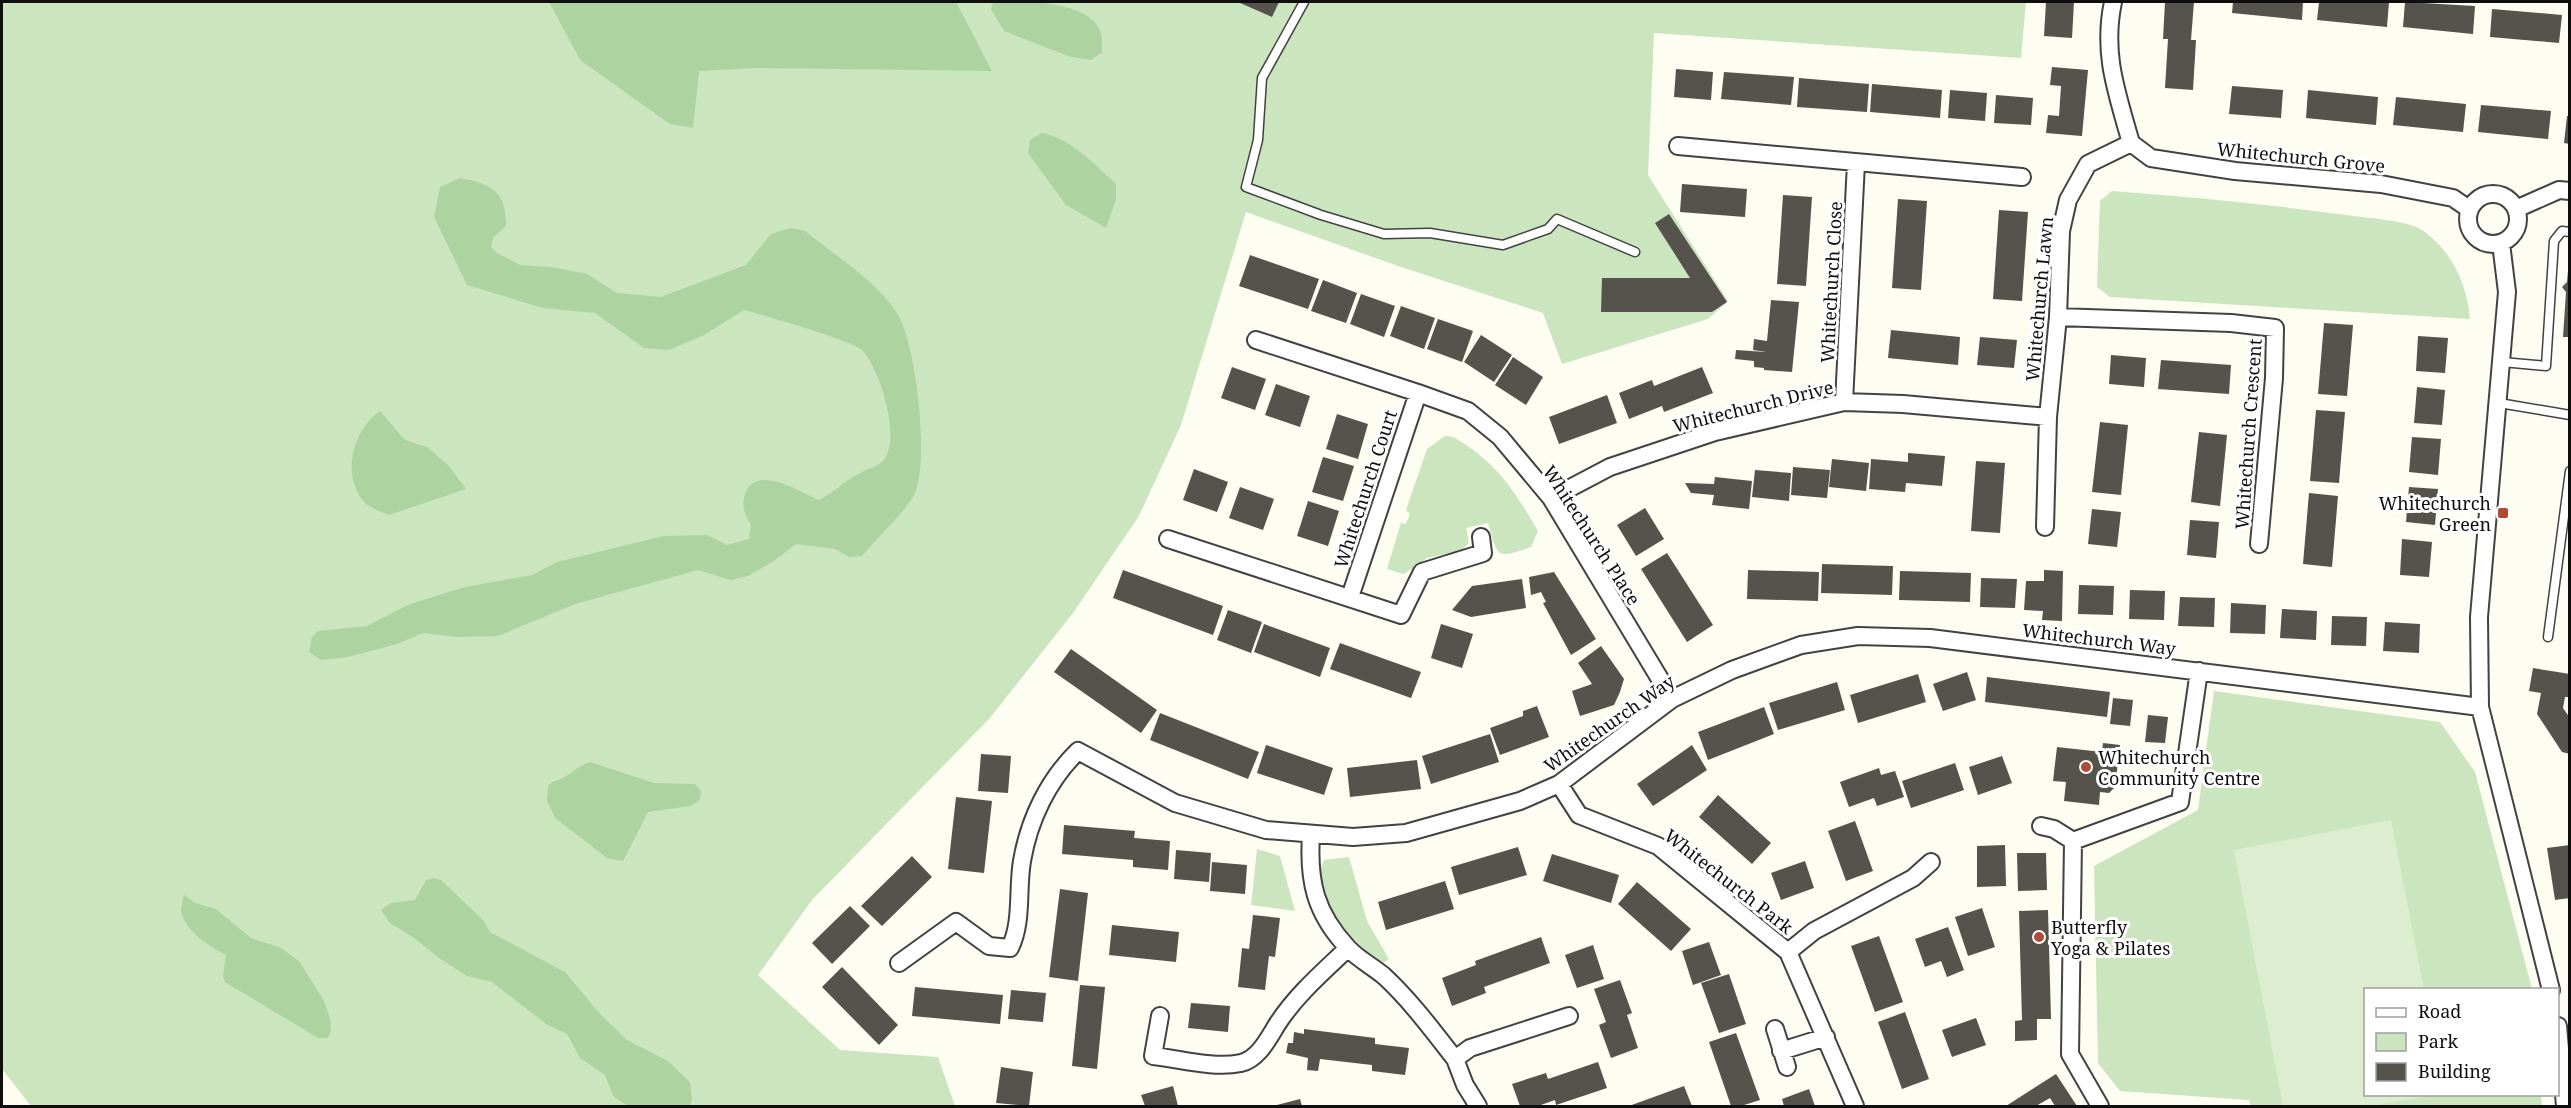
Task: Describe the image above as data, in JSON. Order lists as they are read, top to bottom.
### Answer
{
  "streets": {
    "street": [
      "Whitechurch Grove",
      "Whitechurch Close",
      "Whitechurch Lawn",
      "Whitechurch Drive",
      "Whitechurch Crescent",
      "Whitechurch Court",
      "Whitechurch Place",
      "Whitechurch Way",
      "Whitechurch Park"
    ]
  },
  "crossings": [
    ["Whitechurch Grove", "Whitechurch Lawn"],
    ["Whitechurch Close", "Whitechurch Drive"],
    ["Whitechurch Lawn", "Whitechurch Drive"],
    ["Whitechurch Lawn", "Whitechurch Crescent"],
    ["Whitechurch Drive", "Whitechurch Place"],
    ["Whitechurch Court", "Whitechurch Place"],
    ["Whitechurch Place", "Whitechurch Way"],
    ["Whitechurch Way", "Whitechurch Park"]
  ],
  "places": {
    "transit": ["Whitechurch Green"],
    "other": ["Whitechurch Community Centre", "Butterfly Yoga & Pilates"]
  },
  "legend": ["Road", "Park", "Building"]
}
